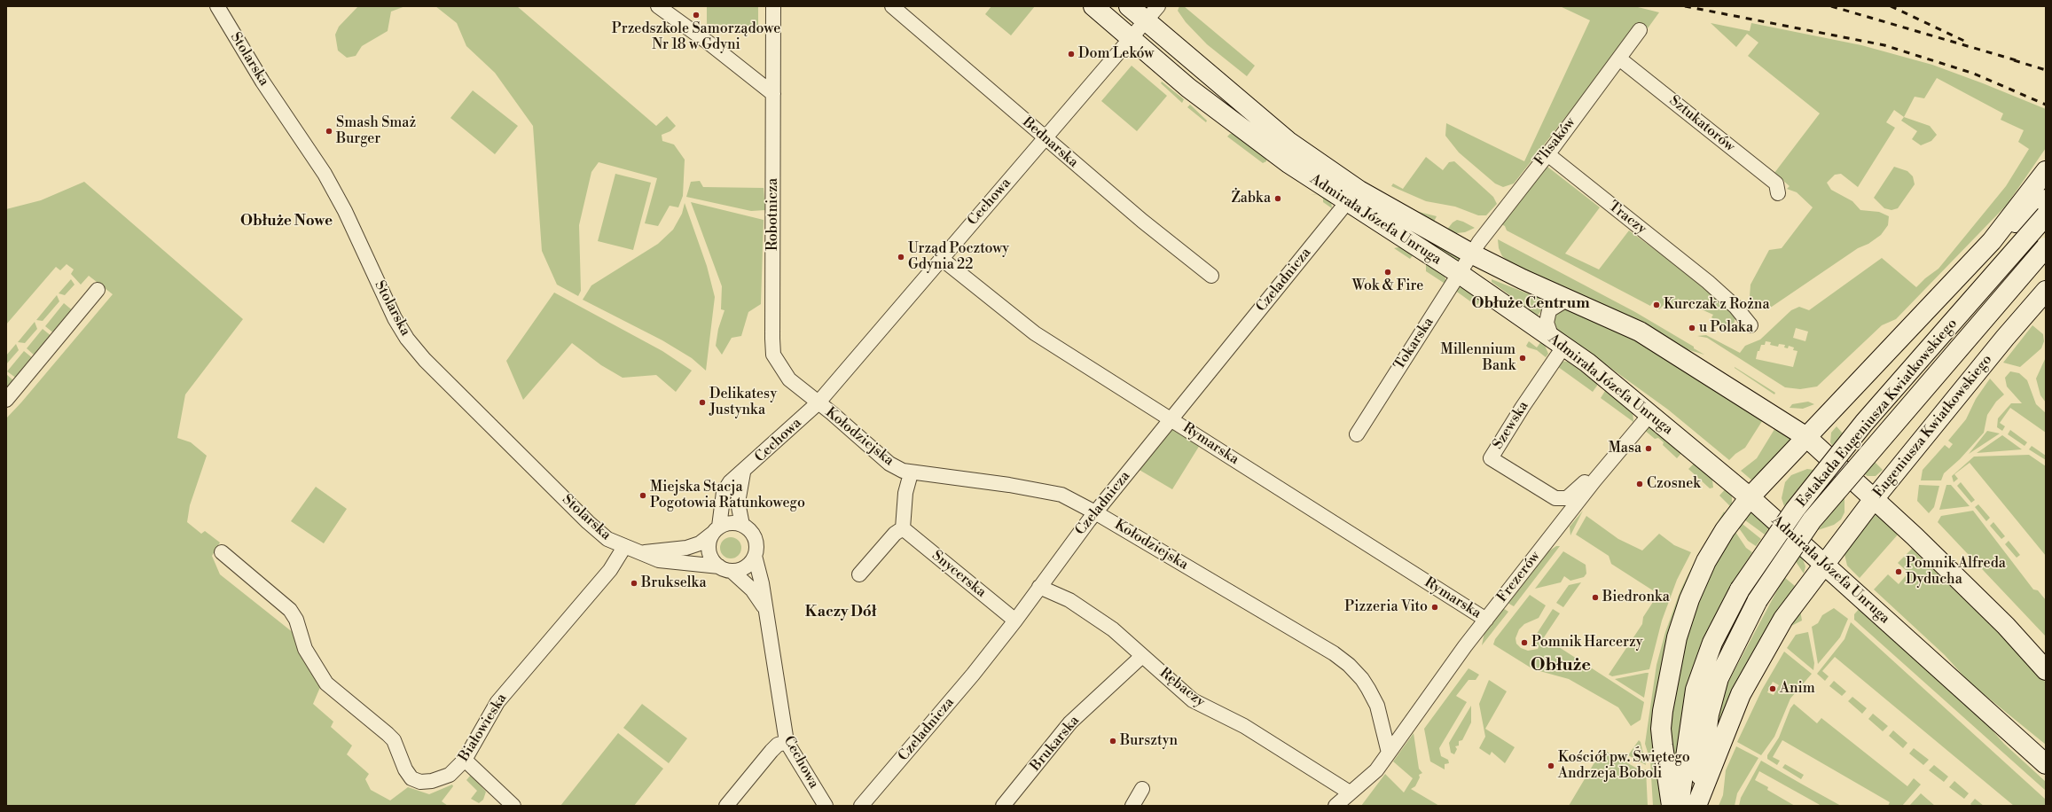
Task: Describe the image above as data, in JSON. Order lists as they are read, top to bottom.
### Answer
{
  "streets": {
    "main road": ["Admirała Józefa Unruga", "Estakada Eugeniusza Kwiatkowskiego", "Eugeniusza Kwiatkowskiego"],
    "street": [
      "Stolarska",
      "Sztukatorów",
      "Flisaków",
      "Bednarska",
      "Cechowa",
      "Robotnicza",
      "Traczy",
      "Czeladnicza",
      "Tokarska",
      "Szewska",
      "Kołodziejska",
      "Rymarska",
      "Snycerska",
      "Frezerów",
      "Rębaczy",
      "Białowieska",
      "Brukarska"
    ]
  },
  "crossings": [
    ["Stolarska", "Cechowa"],
    ["Stolarska", "Białowieska"],
    ["Sztukatorów", "Flisaków"],
    ["Flisaków", "Traczy"],
    ["Flisaków", "Admirała Józefa Unruga"],
    ["Flisaków", "Tokarska"],
    ["Bednarska", "Cechowa"],
    ["Cechowa", "Robotnicza"],
    ["Cechowa", "Admirała Józefa Unruga"],
    ["Cechowa", "Kołodziejska"],
    ["Cechowa", "Rymarska"],
    ["Robotnicza", "Kołodziejska"],
    ["Admirała Józefa Unruga", "Czeladnicza"],
    ["Admirała Józefa Unruga", "Tokarska"],
    ["Admirała Józefa Unruga", "Szewska"],
    ["Admirała Józefa Unruga", "Eugeniusza Kwiatkowskiego"],
    ["Admirała Józefa Unruga", "Frezerów"],
    ["Czeladnicza", "Kołodziejska"],
    ["Czeladnicza", "Rymarska"],
    ["Czeladnicza", "Snycerska"],
    ["Czeladnicza", "Rębaczy"],
    ["Estakada Eugeniusza Kwiatkowskiego", "Eugeniusza Kwiatkowskiego"],
    ["Szewska", "Frezerów"],
    ["Kołodziejska", "Frezerów"],
    ["Rymarska", "Frezerów"],
    ["Frezerów", "Rębaczy"],
    ["Rębaczy", "Brukarska"]
  ],
  "districts": [
    "Obłuże Nowe",
    "Obłuże Centrum",
    "Kaczy Dół",
    "Obłuże"
  ],
  "places": [
    "Przedszkole Samorządowe Nr 18 w Gdyni",
    "Dom Leków",
    "Smash Smaż Burger",
    "Żabka",
    "Urząd Pocztowy Gdynia 22",
    "Wok & Fire",
    "Kurczak z Rożna",
    "u Polaka",
    "Millennium Bank",
    "Delikatesy Justynka",
    "Masa",
    "Czosnek",
    "Miejska Stacja Pogotowia Ratunkowego",
    "Pomnik Alfreda Dyducha",
    "Brukselka",
    "Biedronka",
    "Pizzeria Vito",
    "Pomnik Harcerzy",
    "Anim",
    "Bursztyn",
    "Kościół pw. Świętego Andrzeja Boboli"
  ]
}
